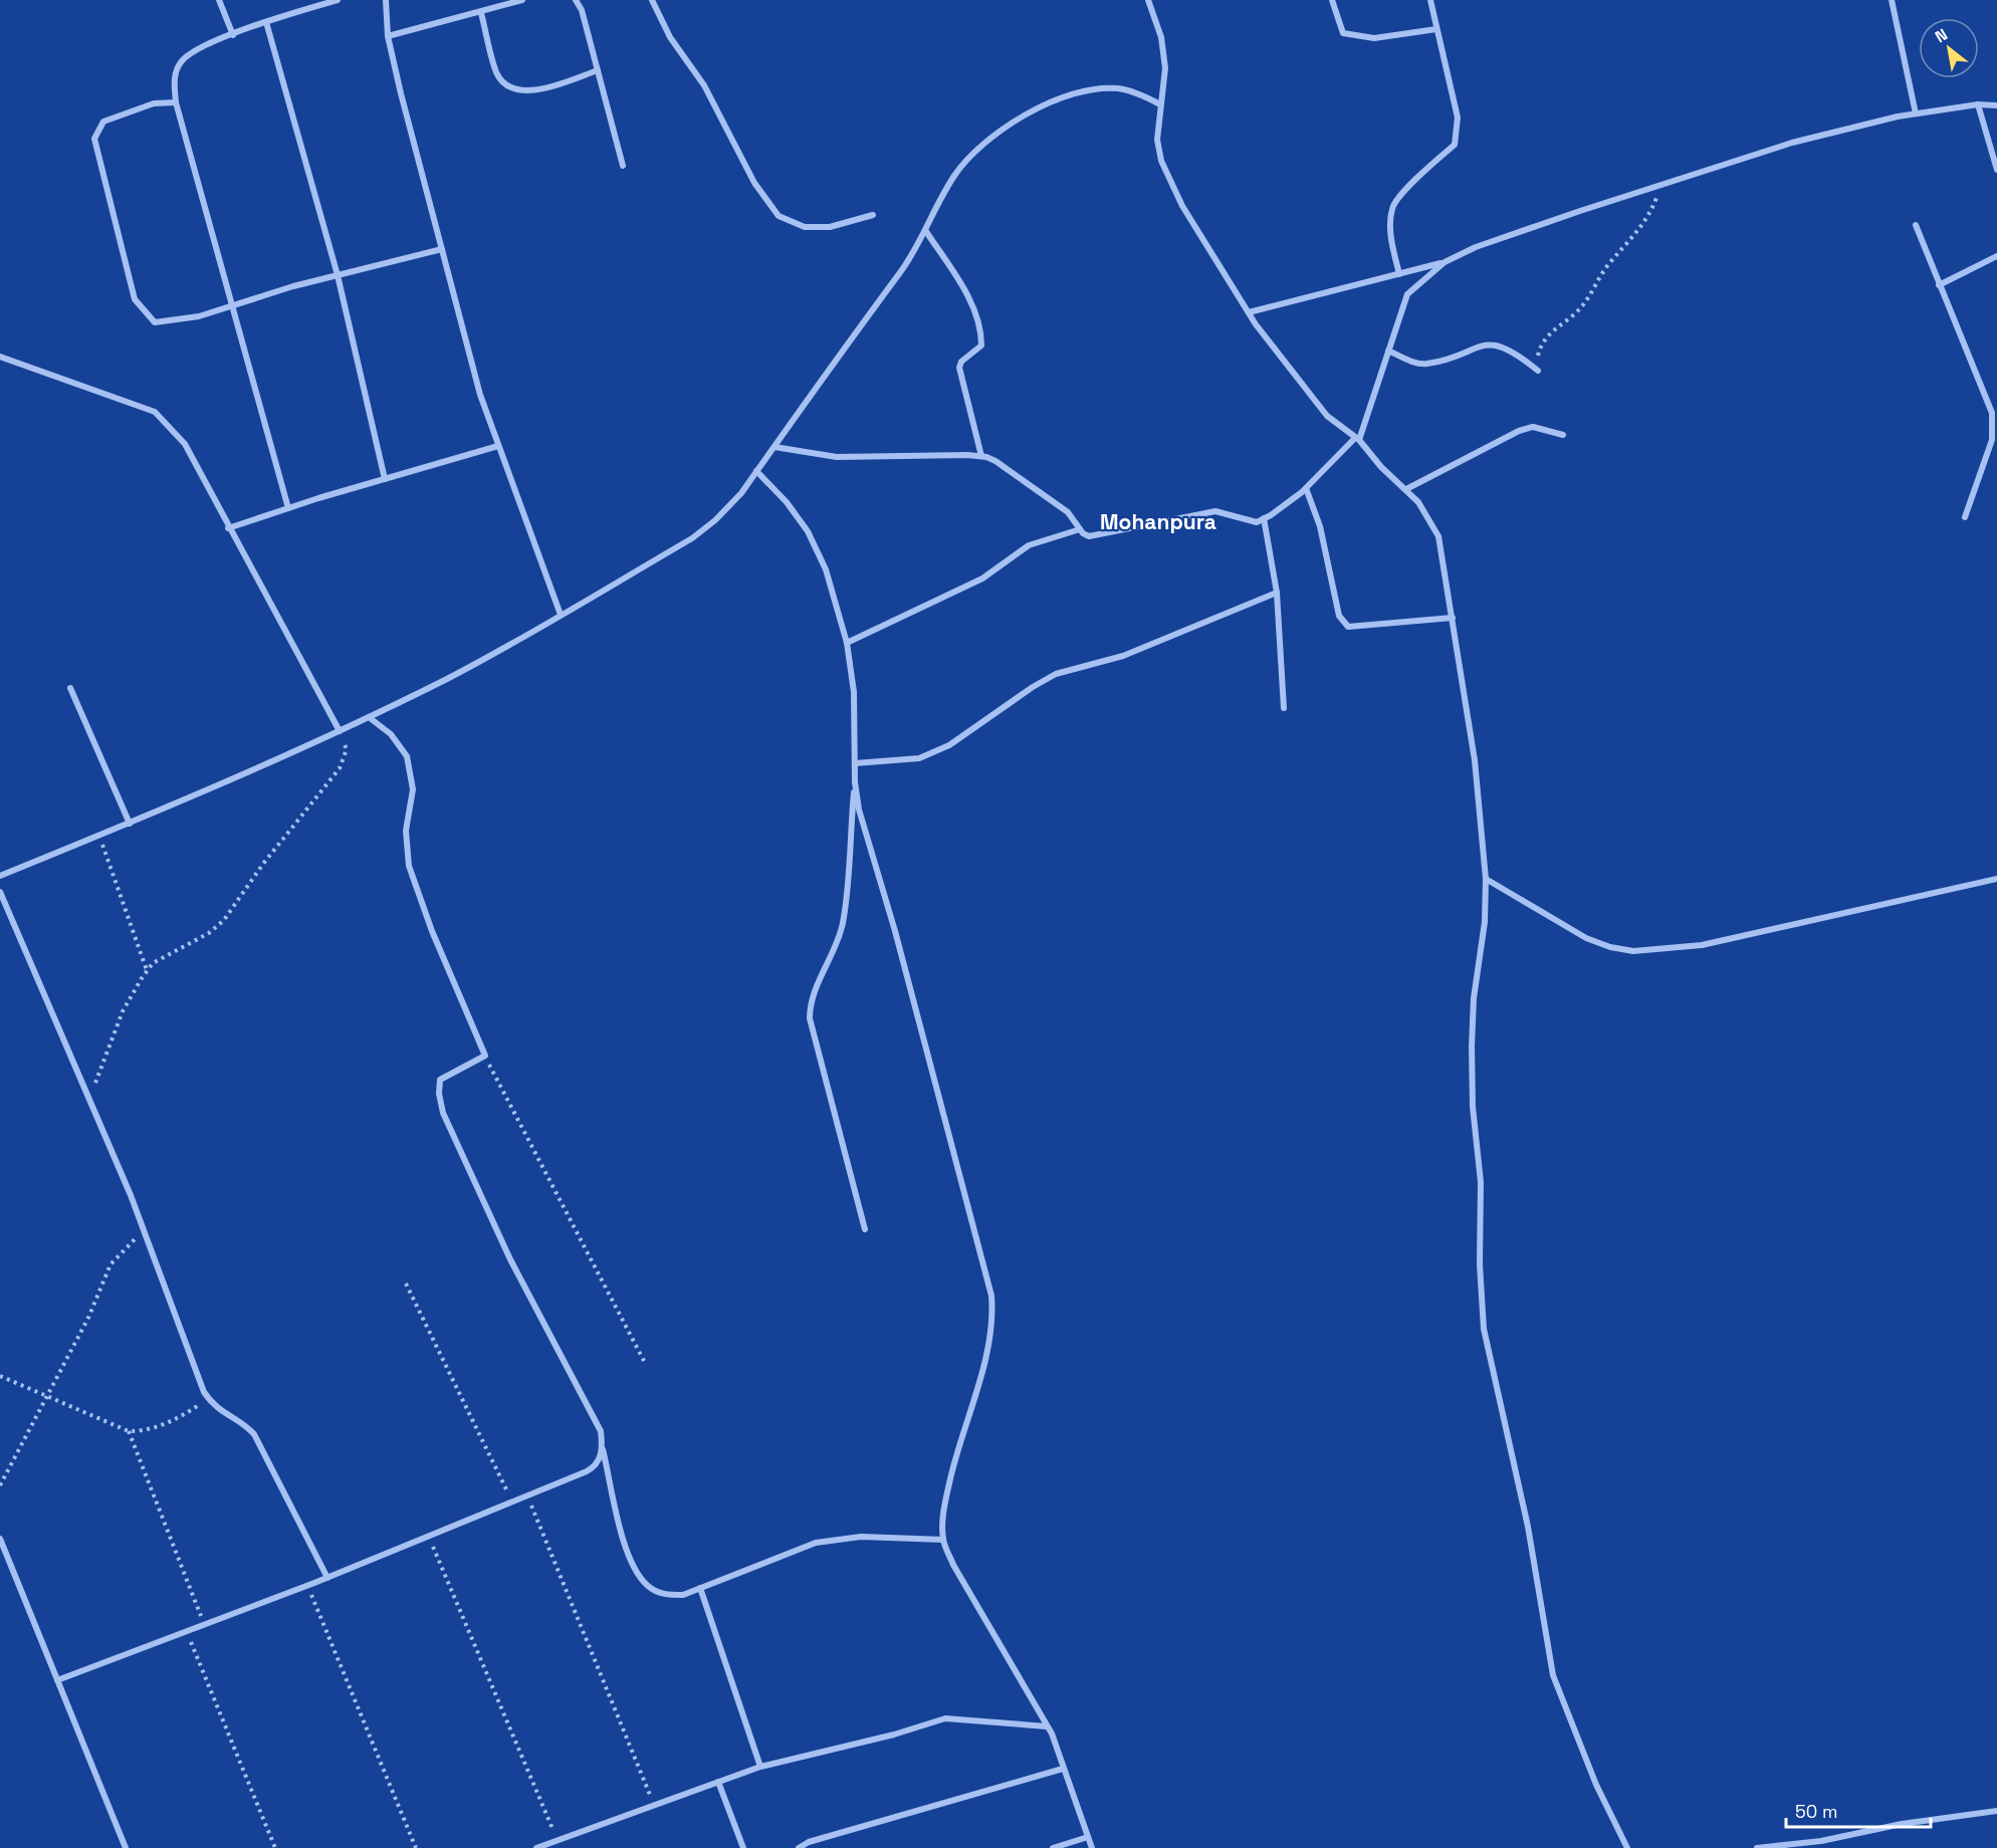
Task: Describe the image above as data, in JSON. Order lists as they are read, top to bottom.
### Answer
{
  "districts": ["Mohanpura"],
  "scale_bar": "50 m",
  "north": "top left"
}
